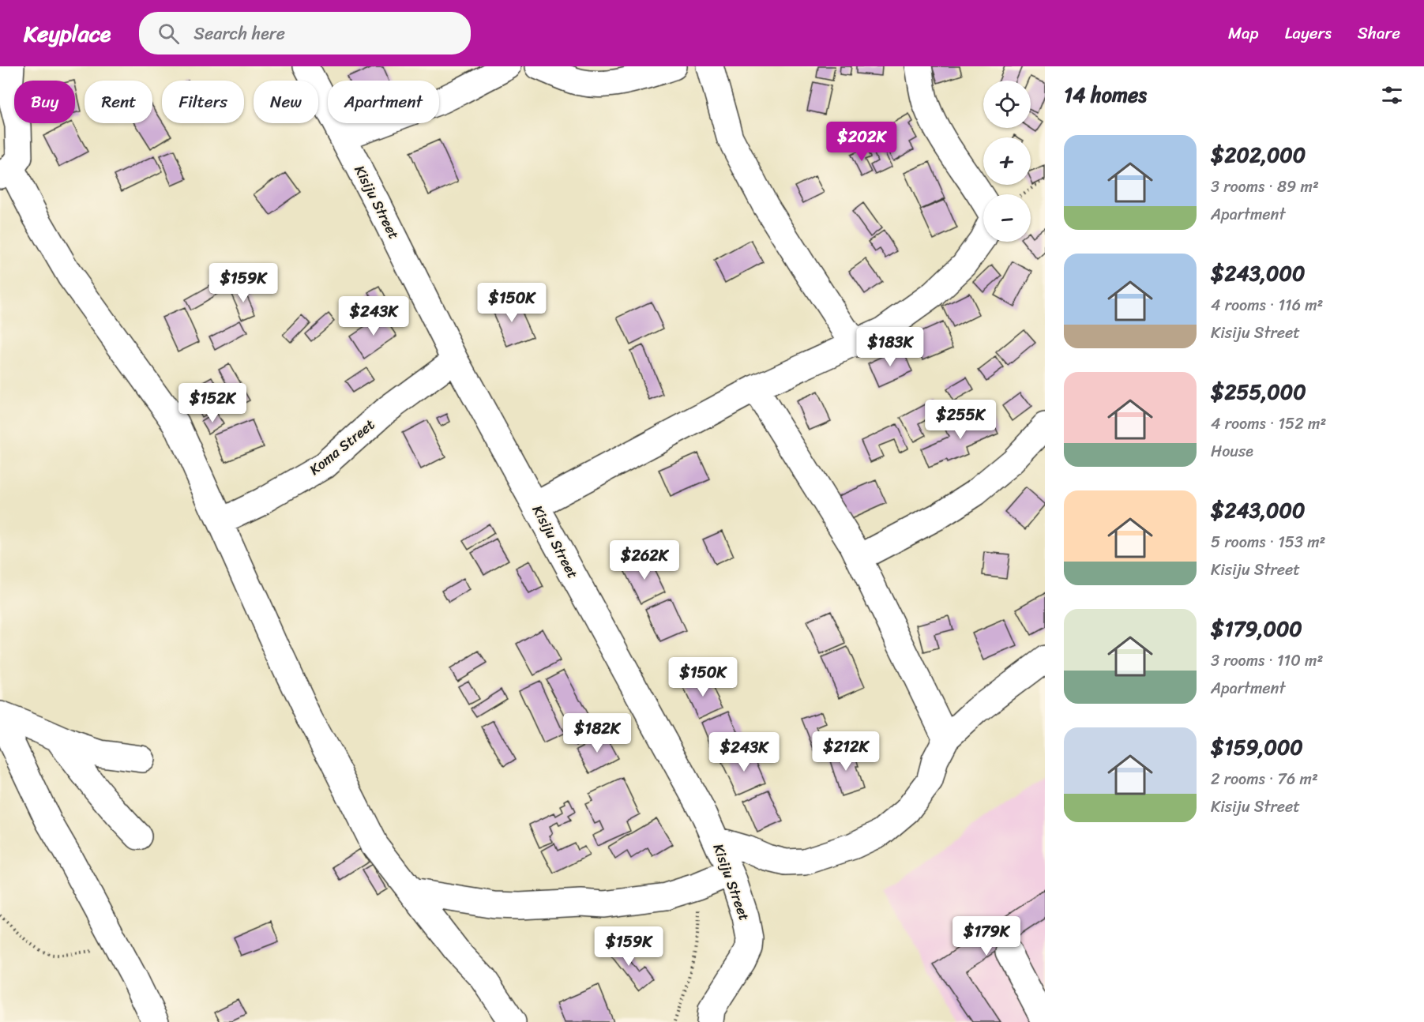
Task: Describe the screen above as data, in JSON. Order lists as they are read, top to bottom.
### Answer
{
  "streets": {
    "street": ["Kisiju Street", "Koma Street"]
  },
  "crossings": [
    ["Kisiju Street", "Koma Street"]
  ],
  "page": {
    "header": "Keyplace",
    "search": "Search here",
    "nav": ["Map", "Layers", "Share"],
    "heading": "14 homes",
    "map_buttons": ["+", "−"],
    "chip": [
      "Buy",
      "Rent",
      "Filters",
      "New",
      "Apartment"
    ],
    "price": [
      "$202K",
      "$159K",
      "$150K",
      "$243K",
      "$183K",
      "$152K",
      "$255K",
      "$262K",
      "$150K",
      "$182K",
      "$212K",
      "$243K",
      "$179K",
      "$159K"
    ],
    "list": [
      {
        "name": "$202,000",
        "note": "3 rooms · 89 m² · Apartment"
      },
      {
        "name": "$243,000",
        "note": "4 rooms · 116 m² · Kisiju Street"
      },
      {
        "name": "$255,000",
        "note": "4 rooms · 152 m² · House"
      },
      {
        "name": "$243,000",
        "note": "5 rooms · 153 m² · Kisiju Street"
      },
      {
        "name": "$179,000",
        "note": "3 rooms · 110 m² · Apartment"
      },
      {
        "name": "$159,000",
        "note": "2 rooms · 76 m² · Kisiju Street"
      }
    ]
  }
}
